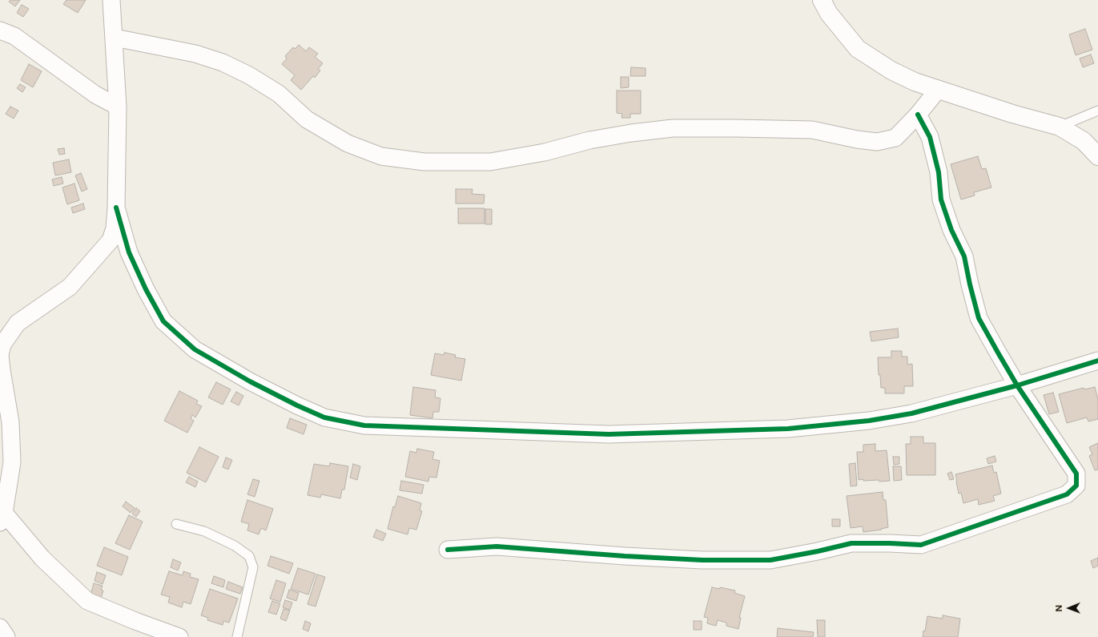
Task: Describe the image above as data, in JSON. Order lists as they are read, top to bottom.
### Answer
{
  "north": "left"
}
